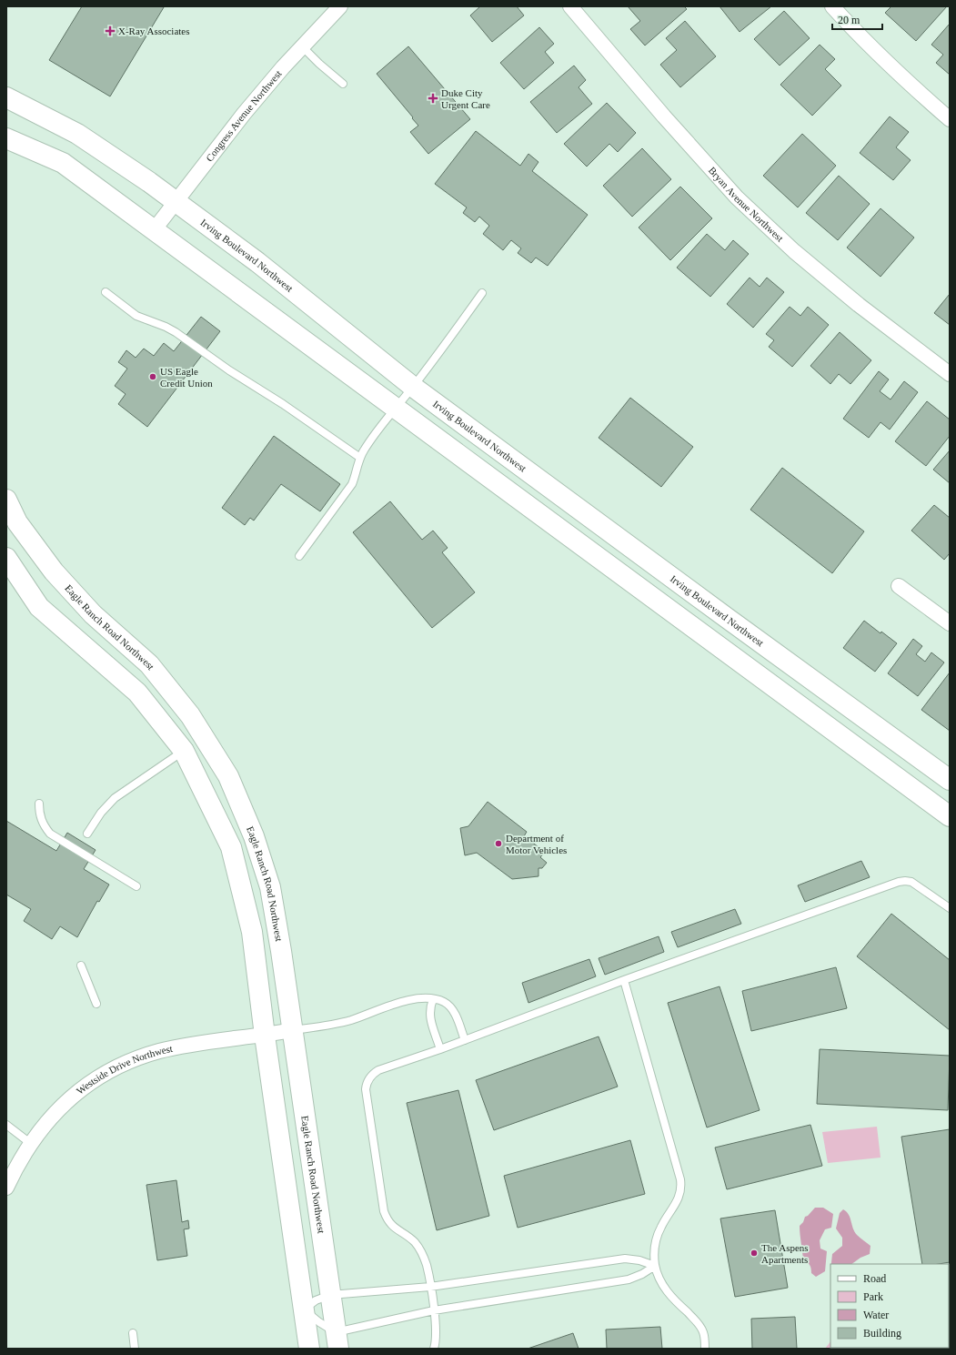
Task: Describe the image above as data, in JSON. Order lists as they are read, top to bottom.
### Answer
{
  "streets": {
    "street": [
      "Congress Avenue Northwest",
      "Bryan Avenue Northwest",
      "Irving Boulevard Northwest",
      "Eagle Ranch Road Northwest",
      "Westside Drive Northwest"
    ]
  },
  "crossings": [
    ["Congress Avenue Northwest", "Irving Boulevard Northwest"],
    ["Eagle Ranch Road Northwest", "Westside Drive Northwest"]
  ],
  "places": {
    "health": ["X-Ray Associates", "Duke City Urgent Care"],
    "other": ["US Eagle Credit Union", "Department of Motor Vehicles", "The Aspens Apartments"]
  },
  "legend": [
    "Road",
    "Park",
    "Water",
    "Building"
  ],
  "scale_bar": "20 m"
}
